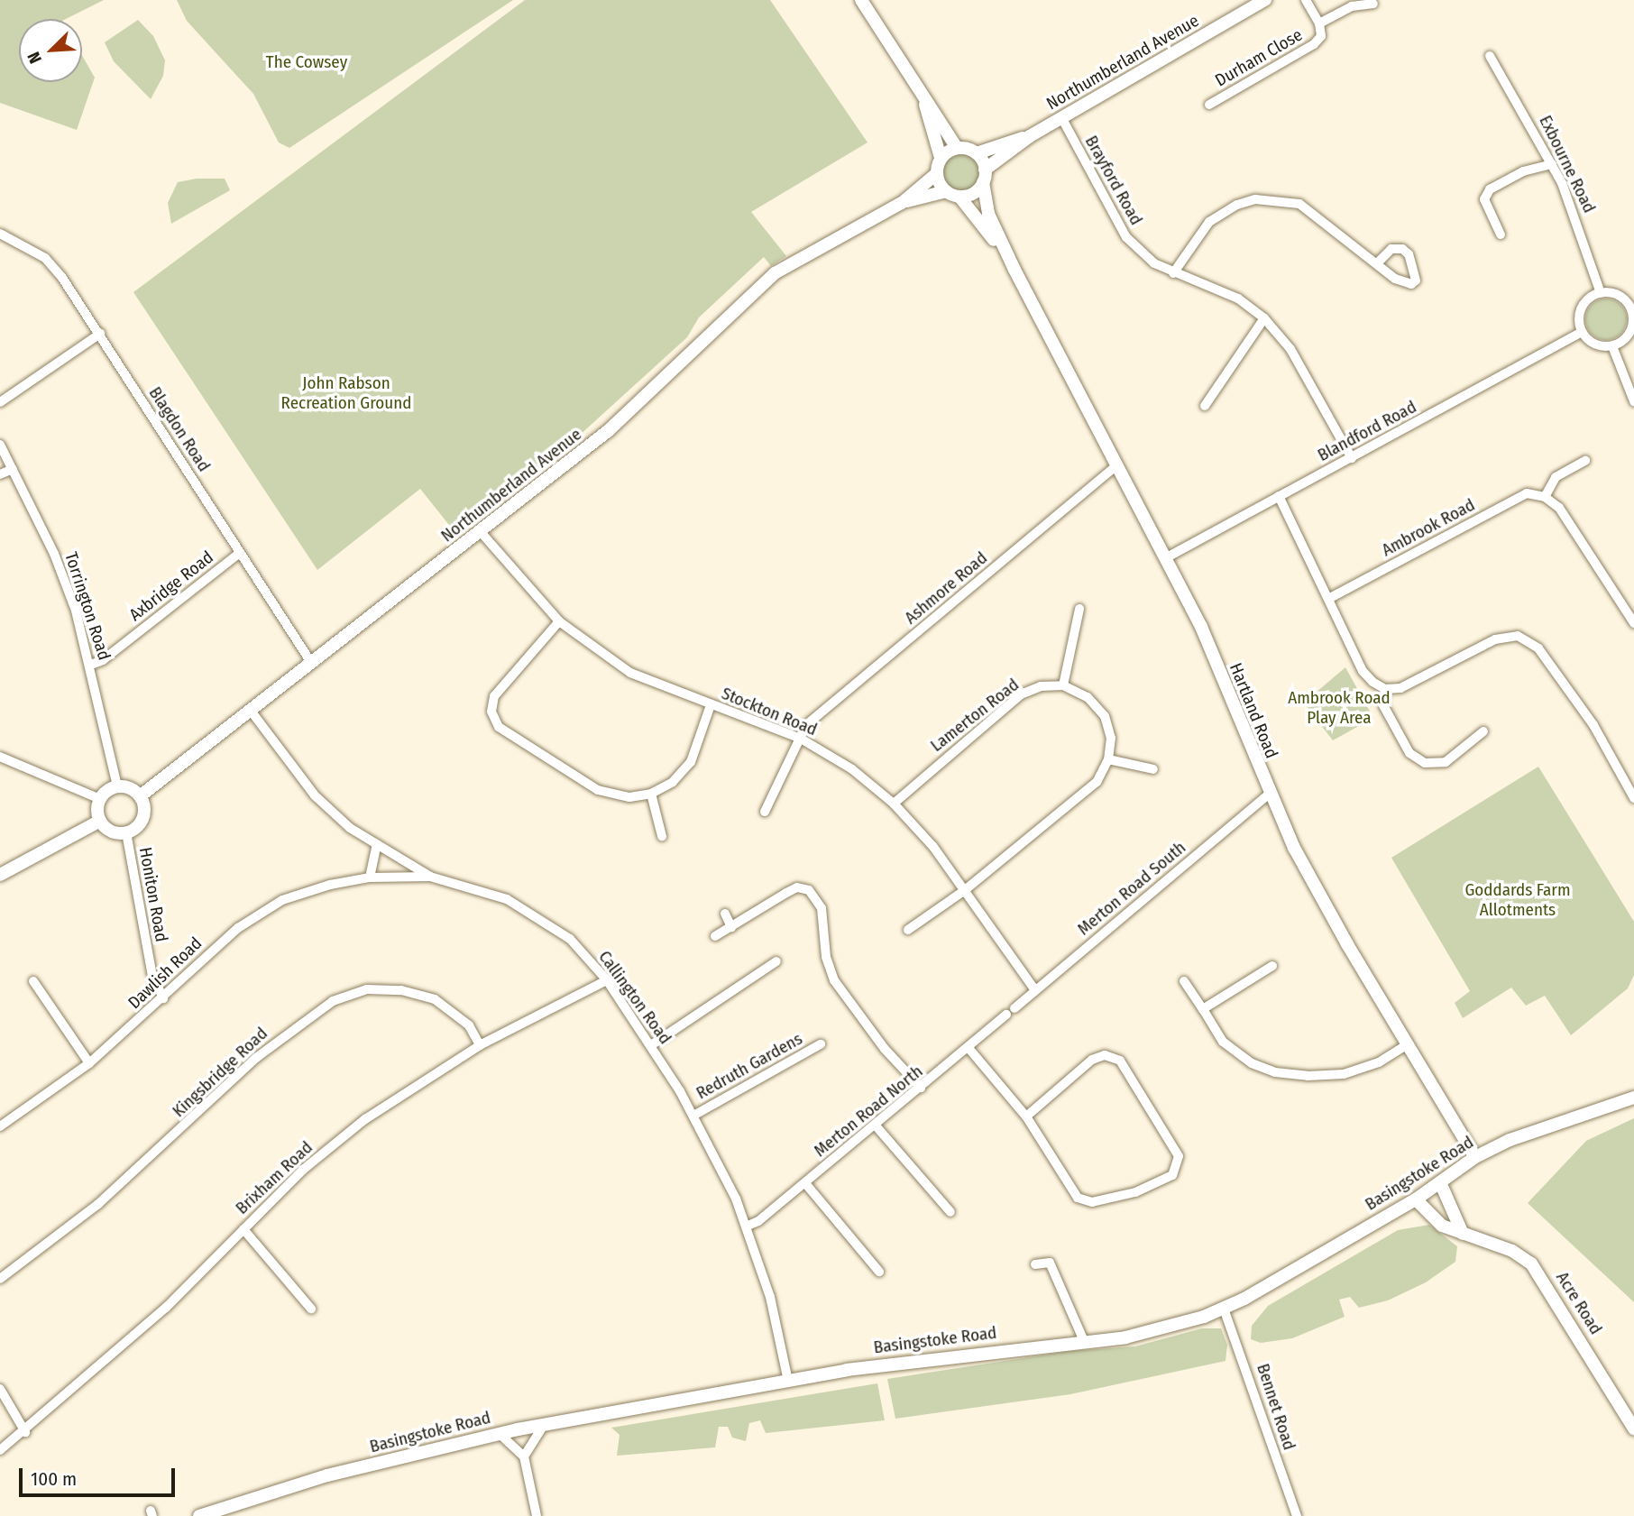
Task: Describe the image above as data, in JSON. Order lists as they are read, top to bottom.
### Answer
{
  "streets": {
    "street": [
      "Durham Close",
      "Northumberland Avenue",
      "Exbourne Road",
      "Brayford Road",
      "Blagdon Road",
      "Blandford Road",
      "Ambrook Road",
      "Axbridge Road",
      "Ashmore Road",
      "Torrington Road",
      "Hartland Road",
      "Stockton Road",
      "Lamerton Road",
      "Merton Road South",
      "Honiton Road",
      "Dawlish Road",
      "Callington Road",
      "Redruth Gardens",
      "Kingsbridge Road",
      "Merton Road North",
      "Basingstoke Road",
      "Brixham Road",
      "Acre Road",
      "Bennet Road"
    ]
  },
  "crossings": [
    ["Northumberland Avenue", "Brayford Road"],
    ["Northumberland Avenue", "Blagdon Road"],
    ["Northumberland Avenue", "Torrington Road"],
    ["Northumberland Avenue", "Hartland Road"],
    ["Northumberland Avenue", "Stockton Road"],
    ["Northumberland Avenue", "Honiton Road"],
    ["Northumberland Avenue", "Callington Road"],
    ["Exbourne Road", "Blandford Road"],
    ["Brayford Road", "Blandford Road"],
    ["Blagdon Road", "Axbridge Road"],
    ["Blandford Road", "Hartland Road"],
    ["Axbridge Road", "Torrington Road"],
    ["Ashmore Road", "Hartland Road"],
    ["Ashmore Road", "Stockton Road"],
    ["Torrington Road", "Honiton Road"],
    ["Hartland Road", "Merton Road South"],
    ["Hartland Road", "Basingstoke Road"],
    ["Stockton Road", "Lamerton Road"],
    ["Stockton Road", "Merton Road South"],
    ["Merton Road South", "Merton Road North"],
    ["Honiton Road", "Dawlish Road"],
    ["Dawlish Road", "Callington Road"],
    ["Callington Road", "Redruth Gardens"],
    ["Callington Road", "Merton Road North"],
    ["Callington Road", "Basingstoke Road"],
    ["Callington Road", "Brixham Road"],
    ["Kingsbridge Road", "Brixham Road"],
    ["Basingstoke Road", "Acre Road"],
    ["Basingstoke Road", "Bennet Road"]
  ],
  "parks": [
    "The Cowsey",
    "John Rabson Recreation Ground",
    "Ambrook Road Play Area",
    "Goddards Farm Allotments"
  ],
  "scale_bar": "100 m",
  "north": "bottom left"
}
